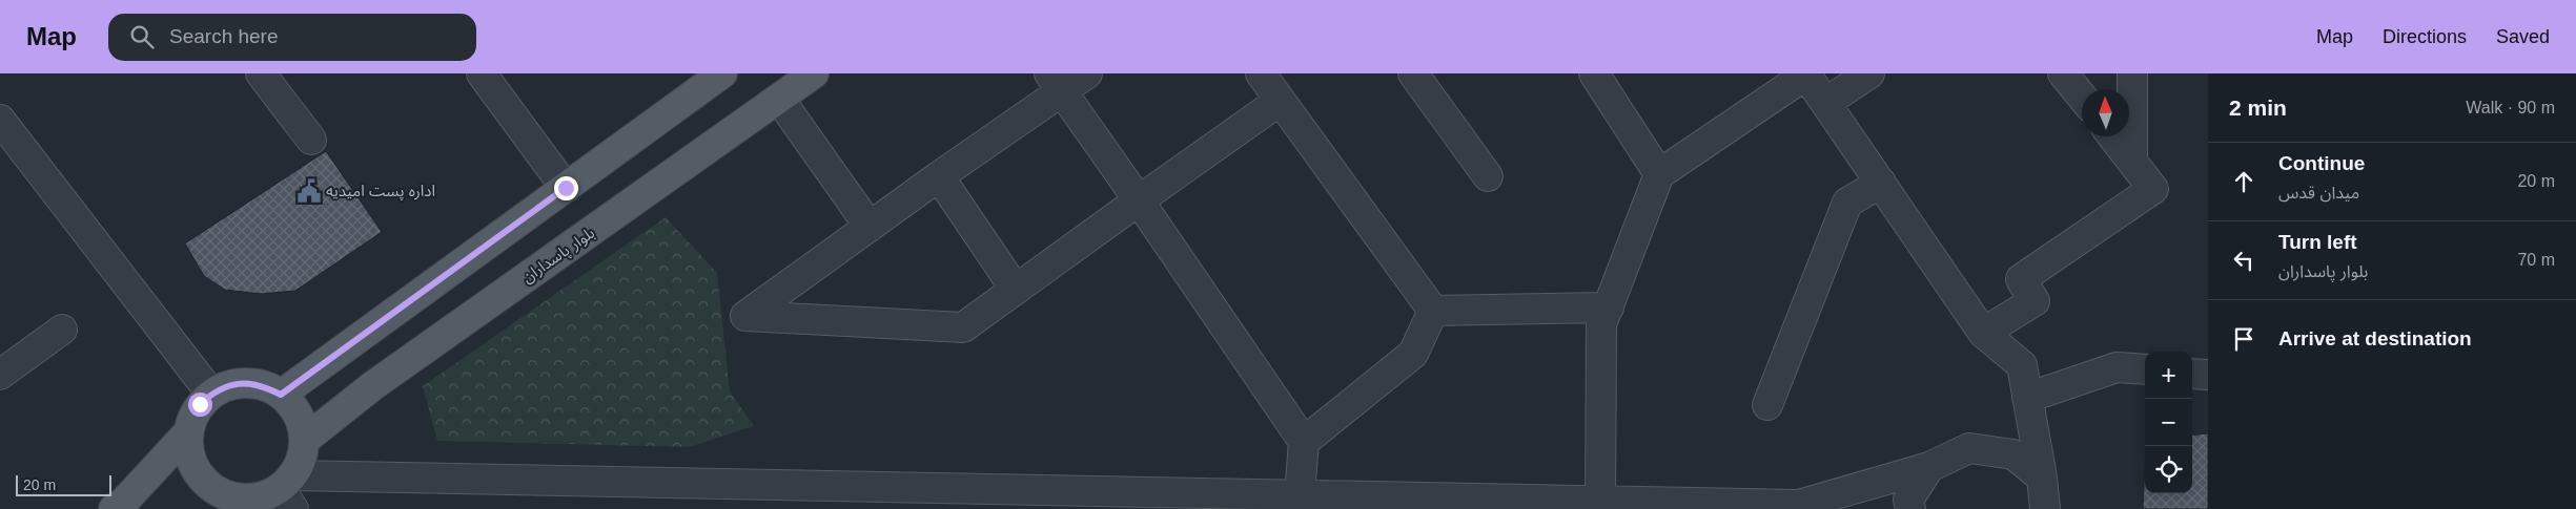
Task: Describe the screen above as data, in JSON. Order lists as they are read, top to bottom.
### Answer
{
  "streets": {
    "main road": ["بلوار پاسداران"]
  },
  "places": {
    "public building": ["اداره پست امیدیه"]
  },
  "scale_bar": "20 m",
  "north": "top",
  "page": {
    "header": "Map",
    "search": "Search here",
    "nav": ["Map", "Directions", "Saved"],
    "heading": ["2 min", "Walk · 90 m"],
    "list": [
      ["Continue", "میدان قدس", "20 m"],
      ["Turn left", "بلوار پاسداران", "70 m"],
      "Arrive at destination"
    ],
    "map_buttons": ["+", "−"],
    "scale": "20 m"
  }
}
